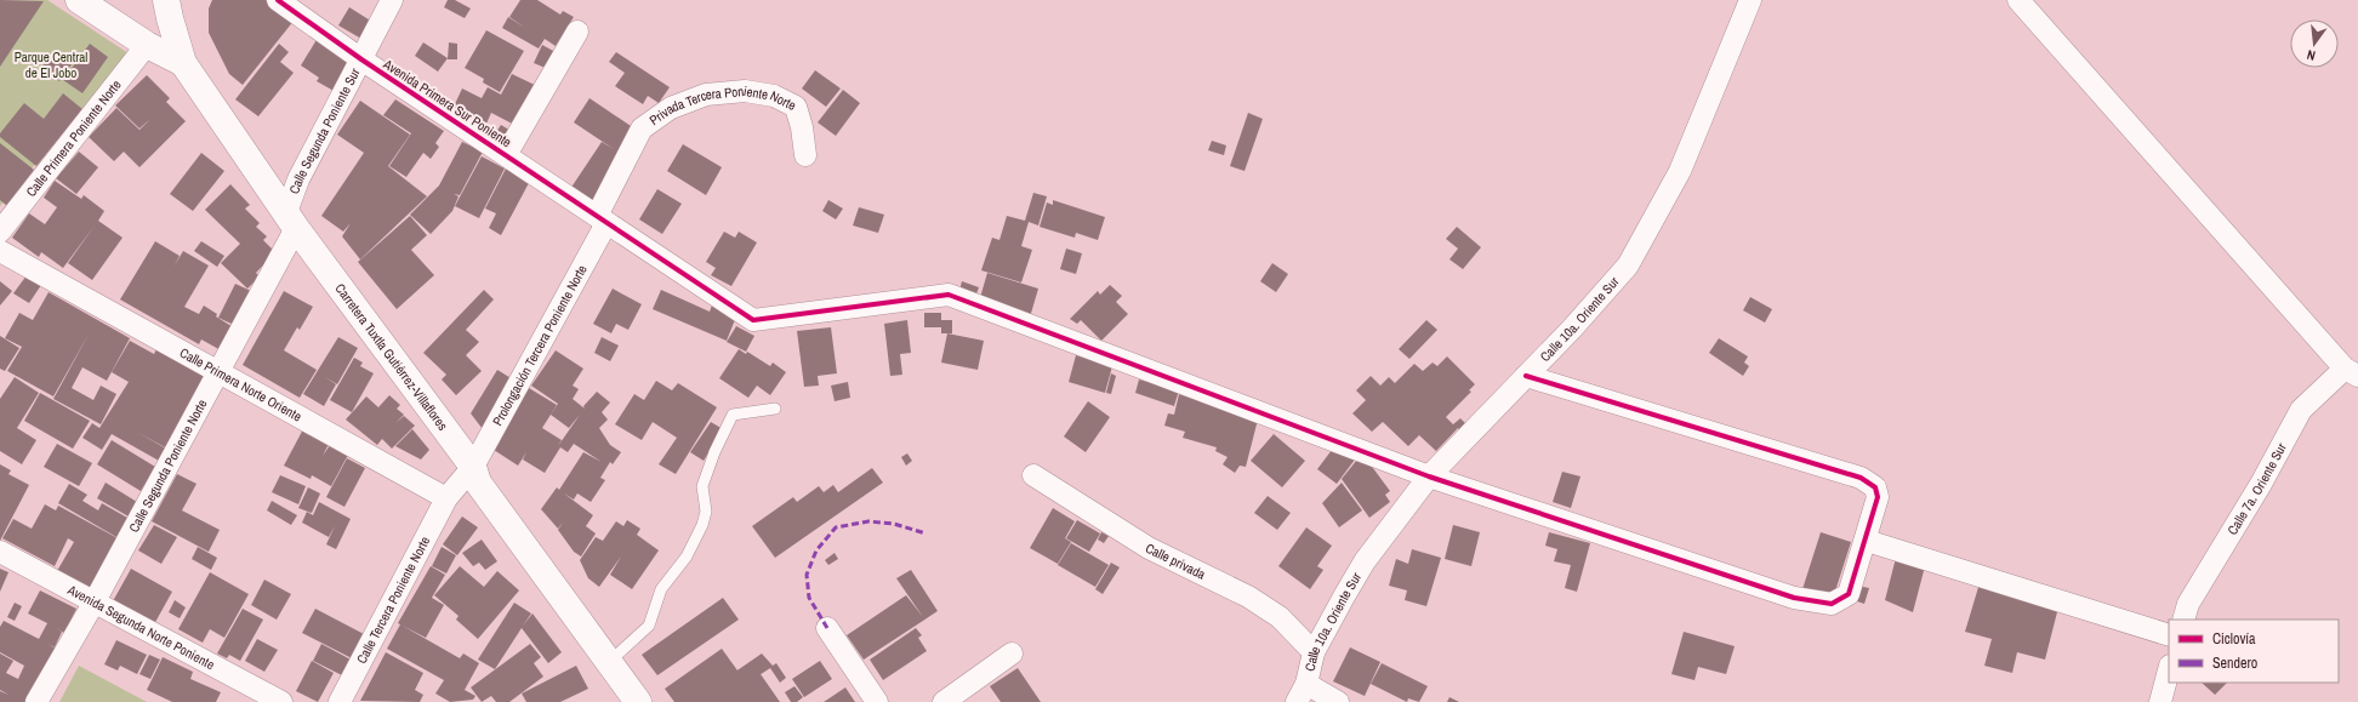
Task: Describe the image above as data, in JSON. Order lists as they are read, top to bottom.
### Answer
{
  "streets": {
    "main road": ["Carretera Tuxtla Gutiérrez-Villaflores"],
    "street": [
      "Avenida Primera Sur Poniente",
      "Privada Tercera Poniente Norte",
      "Calle Segunda Poniente Sur",
      "Calle Primera Poniente Norte",
      "Calle 10a. Oriente Sur",
      "Prolongación Tercera Poniente Norte",
      "Calle Primera Norte Oriente",
      "Calle Segunda Poniente Norte",
      "Calle 7a. Oriente Sur",
      "Calle privada",
      "Calle Tercera Poniente Norte",
      "Avenida Segunda Norte Poniente"
    ]
  },
  "crossings": [
    ["Avenida Primera Sur Poniente", "Privada Tercera Poniente Norte"],
    ["Avenida Primera Sur Poniente", "Calle Segunda Poniente Sur"],
    ["Avenida Primera Sur Poniente", "Calle 10a. Oriente Sur"],
    ["Avenida Primera Sur Poniente", "Prolongación Tercera Poniente Norte"],
    ["Privada Tercera Poniente Norte", "Prolongación Tercera Poniente Norte"],
    ["Calle Segunda Poniente Sur", "Carretera Tuxtla Gutiérrez-Villaflores"],
    ["Calle Segunda Poniente Sur", "Calle Segunda Poniente Norte"],
    ["Calle 10a. Oriente Sur", "Calle privada"],
    ["Prolongación Tercera Poniente Norte", "Carretera Tuxtla Gutiérrez-Villaflores"],
    ["Carretera Tuxtla Gutiérrez-Villaflores", "Calle Segunda Poniente Norte"],
    ["Calle Primera Norte Oriente", "Calle Segunda Poniente Norte"],
    ["Calle Primera Norte Oriente", "Calle Tercera Poniente Norte"],
    ["Calle Segunda Poniente Norte", "Avenida Segunda Norte Poniente"]
  ],
  "parks": ["Parque Central de El Jobo"],
  "legend": ["Ciclovía", "Sendero"],
  "north": "bottom"
}
